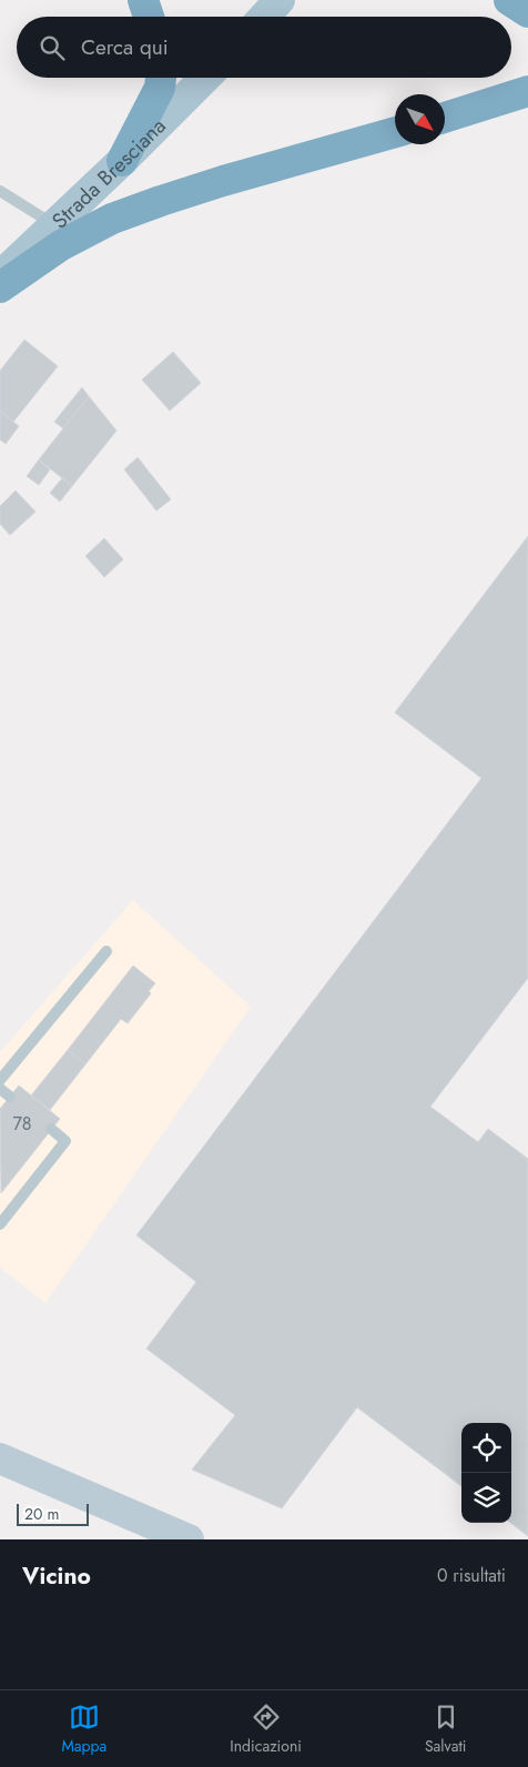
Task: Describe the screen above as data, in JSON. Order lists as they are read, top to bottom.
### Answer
{
  "streets": {
    "main road": ["Strada Bresciana"]
  },
  "house_numbers": ["78"],
  "scale_bar": "20 m",
  "north": "bottom right",
  "page": {
    "search": "Cerca qui",
    "scale": "20 m",
    "heading": ["Vicino", "0 risultati"],
    "nav": ["Mappa", "Indicazioni", "Salvati"]
  }
}
